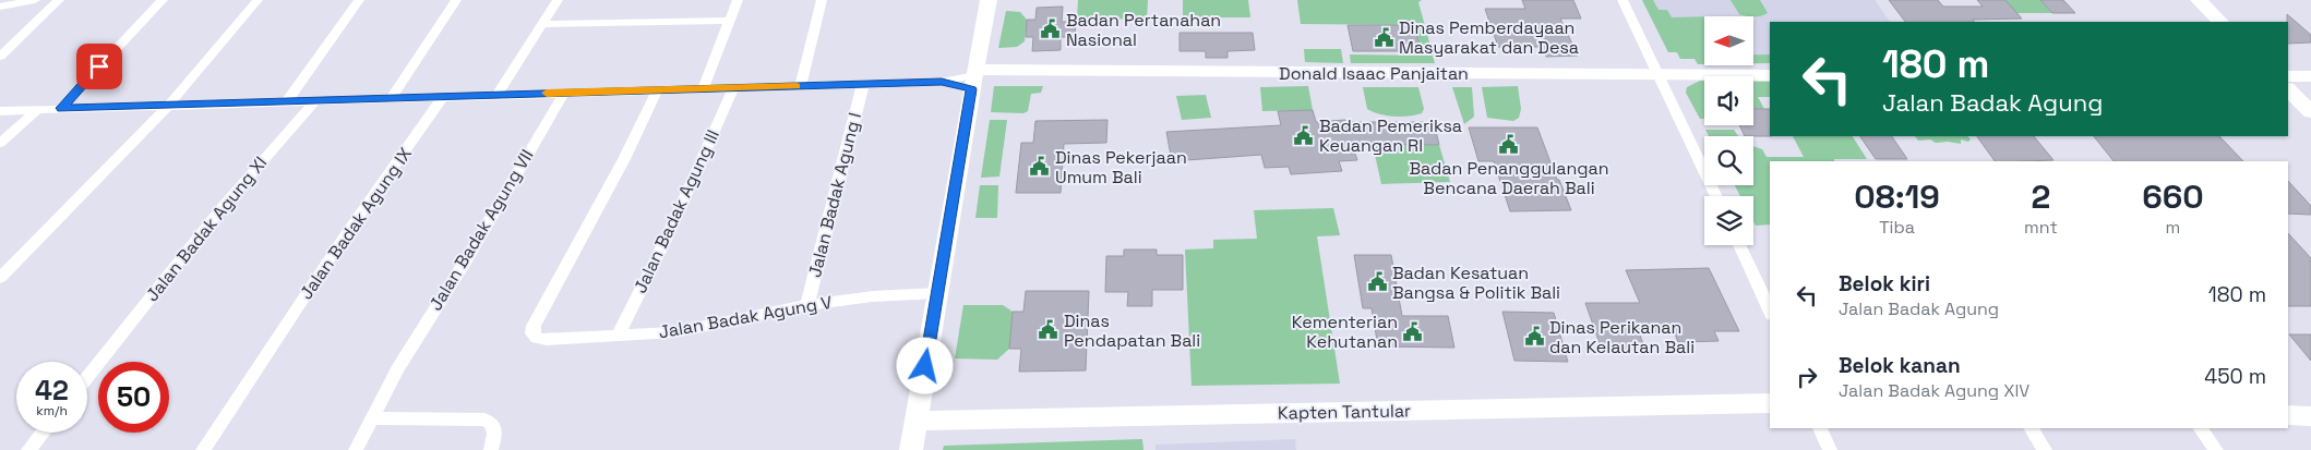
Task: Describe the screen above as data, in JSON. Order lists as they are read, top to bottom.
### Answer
{
  "streets": {
    "street": [
      "Donald Isaac Panjaitan",
      "Jalan Badak Agung I",
      "Jalan Badak Agung III",
      "Jalan Badak Agung IX",
      "Jalan Badak Agung XI",
      "Jalan Badak Agung VII",
      "Jalan Badak Agung V",
      "Kapten Tantular"
    ]
  },
  "crossings": [
    ["Jalan Badak Agung I", "Jalan Badak Agung V"],
    ["Jalan Badak Agung III", "Jalan Badak Agung V"]
  ],
  "places": {
    "public building": [
      "Badan Pertanahan Nasional",
      "Dinas Pemberdayaan Masyarakat dan Desa",
      "Badan Pemeriksa Keuangan RI",
      "Badan Penanggulangan Bencana Daerah Bali",
      "Dinas Pekerjaan Umum Bali",
      "Badan Kesatuan Bangsa & Politik Bali",
      "Dinas Pendapatan Bali",
      "Kementerian Kehutanan",
      "Dinas Perikanan dan Kelautan Bali"
    ]
  },
  "north": "left",
  "page": {
    "turn": ["180 m", "Jalan Badak Agung"],
    "eta": [
      "08:19",
      "Tiba",
      "2",
      "mnt",
      "660",
      "m"
    ],
    "list": [
      {
        "name": "Belok kiri",
        "note": "Jalan Badak Agung",
        "value": "180 m"
      },
      {
        "name": "Belok kanan",
        "note": "Jalan Badak Agung XIV",
        "value": "450 m"
      }
    ],
    "speed": "42 km/h",
    "limit": "50"
  }
}
